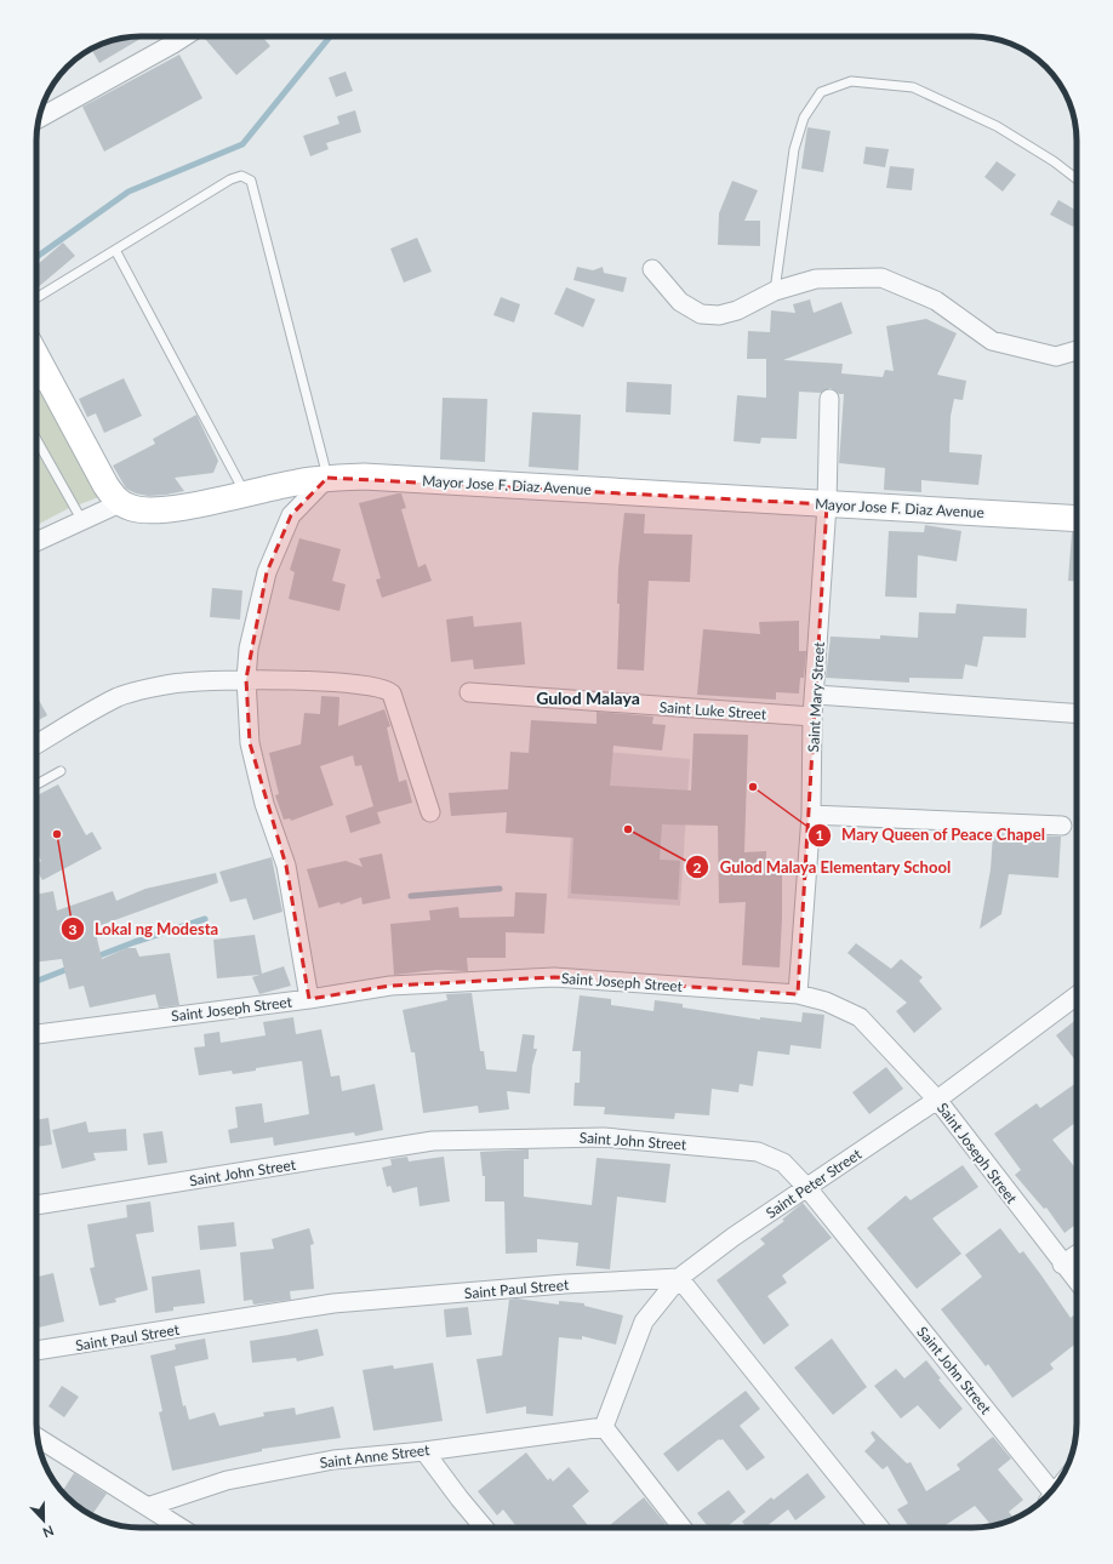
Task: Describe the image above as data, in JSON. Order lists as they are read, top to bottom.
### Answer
{
  "streets": {
    "main road": ["Mayor Jose F. Diaz Avenue"],
    "street": [
      "Saint Mary Street",
      "Saint Luke Street",
      "Saint Joseph Street",
      "Saint John Street",
      "Saint Peter Street",
      "Saint Paul Street",
      "Saint Anne Street"
    ]
  },
  "crossings": [
    ["Mayor Jose F. Diaz Avenue", "Saint Mary Street"],
    ["Saint Mary Street", "Saint Luke Street"],
    ["Saint Mary Street", "Saint Joseph Street"],
    ["Saint Joseph Street", "Saint Peter Street"],
    ["Saint John Street", "Saint Peter Street"],
    ["Saint Peter Street", "Saint Paul Street"],
    ["Saint Peter Street", "Saint Anne Street"]
  ],
  "districts": ["Gulod Malaya"],
  "places": ["Mary Queen of Peace Chapel", "Gulod Malaya Elementary School", "Lokal ng Modesta"],
  "north": "bottom"
}
